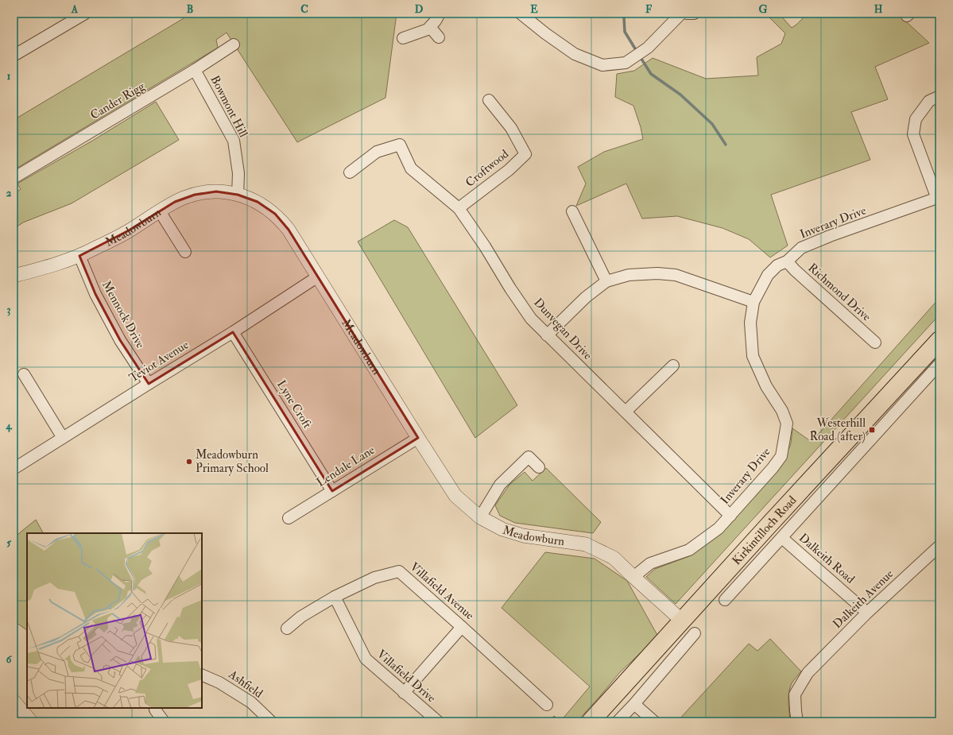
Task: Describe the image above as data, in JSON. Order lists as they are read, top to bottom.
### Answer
{
  "streets": {
    "main road": ["Kirkintilloch Road"],
    "street": [
      "Cander Rigg",
      "Bowmont Hill",
      "Croftwood",
      "Inverary Drive",
      "Meadowburn",
      "Richmond Drive",
      "Mennock Drive",
      "Dunvegan Drive",
      "Teviot Avenue",
      "Lyne Croft",
      "Lendale Lane",
      "Dalkeith Road",
      "Villafield Avenue",
      "Dalkeith Avenue",
      "Villafield Drive",
      "Ashfield"
    ]
  },
  "crossings": [
    ["Cander Rigg", "Bowmont Hill"],
    ["Bowmont Hill", "Meadowburn"],
    ["Croftwood", "Dunvegan Drive"],
    ["Inverary Drive", "Meadowburn"],
    ["Inverary Drive", "Richmond Drive"],
    ["Inverary Drive", "Dunvegan Drive"],
    ["Meadowburn", "Mennock Drive"],
    ["Meadowburn", "Teviot Avenue"],
    ["Meadowburn", "Lendale Lane"],
    ["Meadowburn", "Kirkintilloch Road"],
    ["Mennock Drive", "Teviot Avenue"],
    ["Teviot Avenue", "Lyne Croft"],
    ["Lyne Croft", "Lendale Lane"],
    ["Dalkeith Road", "Dalkeith Avenue"],
    ["Villafield Avenue", "Villafield Drive"]
  ],
  "places": {
    "transit": ["Westerhill Road (after)"],
    "other": ["Meadowburn Primary School"]
  },
  "grid": {
    "columns": [
      "A",
      "B",
      "C",
      "D",
      "E",
      "F",
      "G",
      "H"
    ],
    "rows": [
      "1",
      "2",
      "3",
      "4",
      "5",
      "6"
    ]
  }
}
